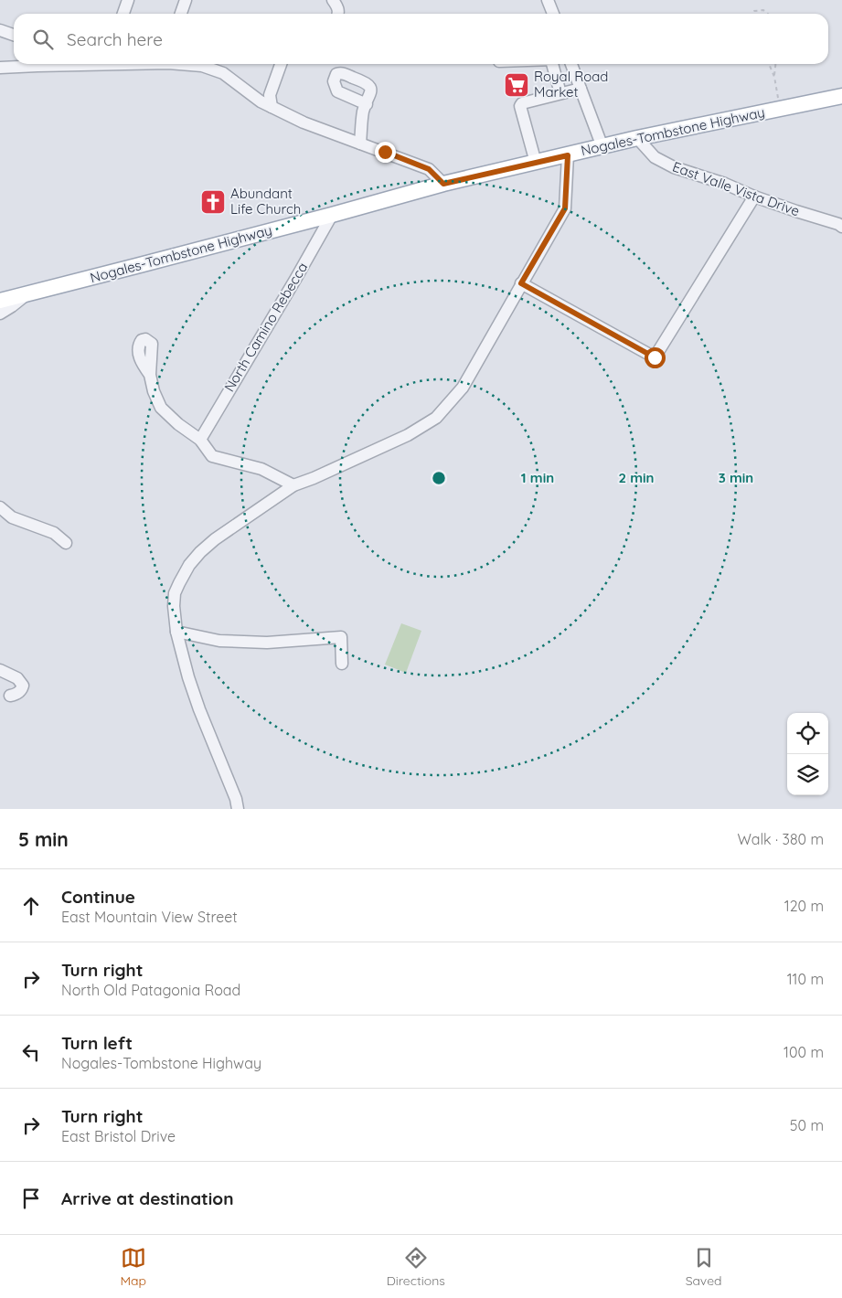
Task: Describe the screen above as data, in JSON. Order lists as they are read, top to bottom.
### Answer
{
  "streets": {
    "main road": ["Nogales-Tombstone Highway"],
    "street": ["East Valle Vista Drive", "North Camino Rebecca"]
  },
  "crossings": [
    ["Nogales-Tombstone Highway", "East Valle Vista Drive"],
    ["Nogales-Tombstone Highway", "North Camino Rebecca"]
  ],
  "places": {
    "supermarket": ["Royal Road Market"],
    "church": ["Abundant Life Church"]
  },
  "page": {
    "search": "Search here",
    "heading": ["5 min", "Walk · 380 m"],
    "list": [
      ["Continue", "East Mountain View Street", "120 m"],
      ["Turn right", "North Old Patagonia Road", "110 m"],
      ["Turn left", "Nogales-Tombstone Highway", "100 m"],
      ["Turn right", "East Bristol Drive", "50 m"],
      "Arrive at destination"
    ],
    "nav": ["Map", "Directions", "Saved"]
  },
  "rings": ["1 min", "2 min", "3 min"]
}
